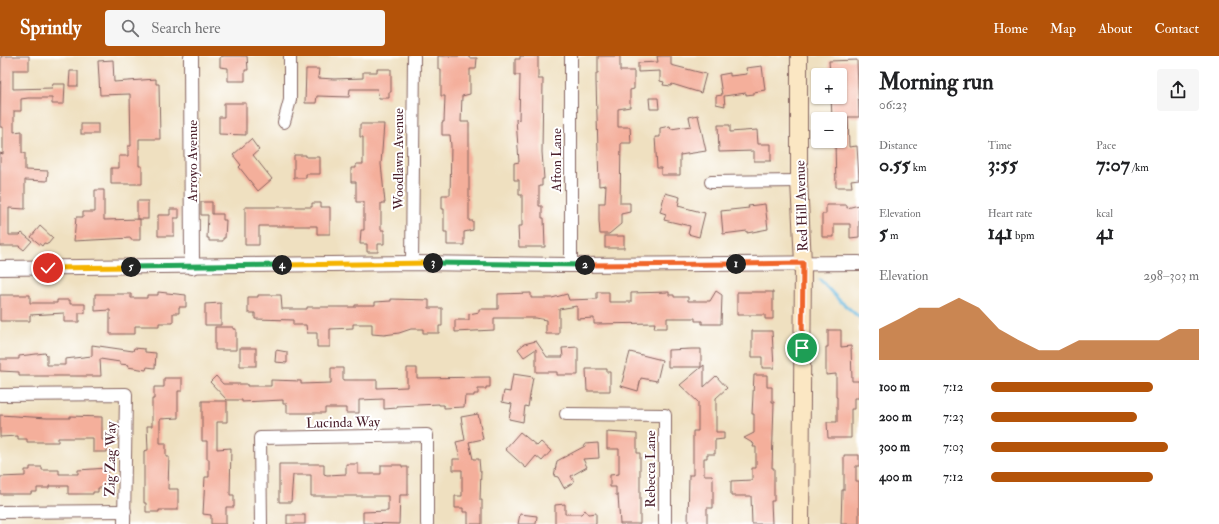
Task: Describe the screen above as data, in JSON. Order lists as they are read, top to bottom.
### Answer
{
  "streets": {
    "main road": ["Red Hill Avenue"],
    "street": [
      "Woodlawn Avenue",
      "Afton Lane",
      "Arroyo Avenue",
      "Lucinda Way",
      "Zig Zag Way",
      "Rebecca Lane"
    ]
  },
  "page": {
    "header": "Sprintly",
    "search": "Search here",
    "nav": [
      "Home",
      "Map",
      "About",
      "Contact"
    ],
    "heading": ["Morning run", "06:23"],
    "map_buttons": ["+", "−"],
    "stats": [
      ["Distance", "0.55 km"],
      ["Time", "3:55"],
      ["Pace", "7:07 /km"],
      ["Elevation", "5 m"],
      ["Heart rate", "141 bpm"],
      ["kcal", "41"]
    ],
    "pins": [
      "3",
      "1",
      "2",
      "4",
      "5"
    ],
    "chart": ["Elevation", "298–303 m"],
    "list": [
      {
        "name": "100 m",
        "note": "7:12"
      },
      {
        "name": "200 m",
        "note": "7:23"
      },
      {
        "name": "300 m",
        "note": "7:03"
      },
      {
        "name": "400 m",
        "note": "7:12"
      }
    ]
  }
}
